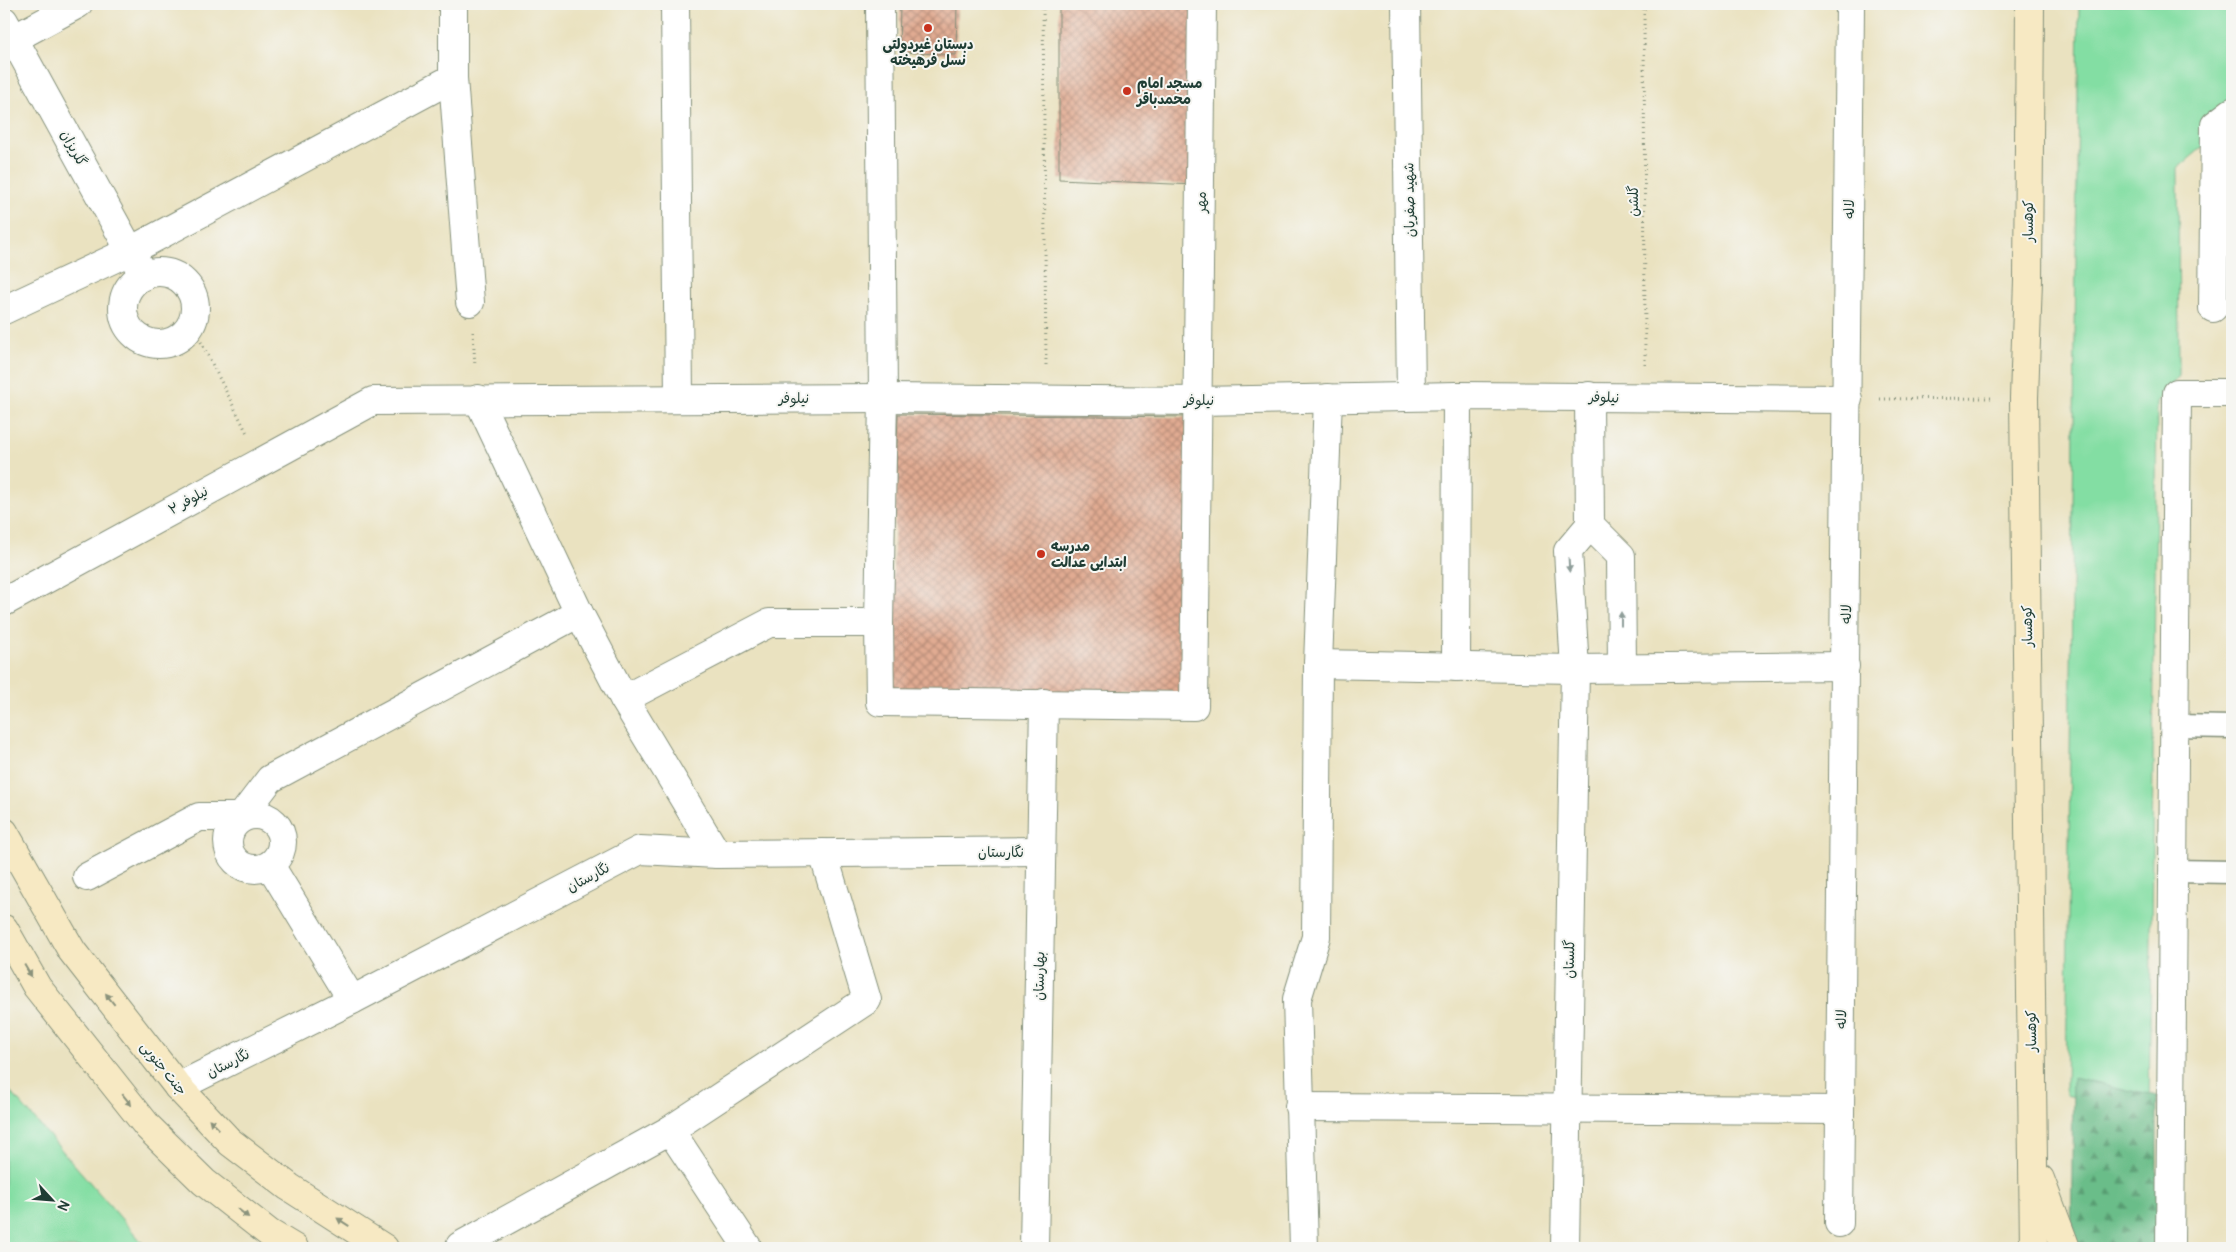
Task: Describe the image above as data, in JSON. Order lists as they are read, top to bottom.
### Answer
{
  "streets": {
    "main road": ["کوهسار", "جنت جنوبی"],
    "street": [
      "گلریزان",
      "شهید صفریان",
      "مهر",
      "لاله",
      "نیلوفر",
      "نیلوفر ۲",
      "نگارستان",
      "گلستان",
      "بهارستان"
    ],
    "path": ["گلشن"]
  },
  "crossings": [
    ["شهید صفریان", "نیلوفر"],
    ["گلشن", "نیلوفر"],
    ["مهر", "نیلوفر"],
    ["مهر", "بهارستان"],
    ["لاله", "نیلوفر"],
    ["نیلوفر", "نیلوفر ۲"],
    ["نگارستان", "بهارستان"],
    ["نگارستان", "جنت جنوبی"]
  ],
  "places": ["دبستان غیردولتی نسل فرهیخته", "مسجد امام محمدباقر", "مدرسه ابتدایی عدالت"],
  "north": "bottom right"
}
